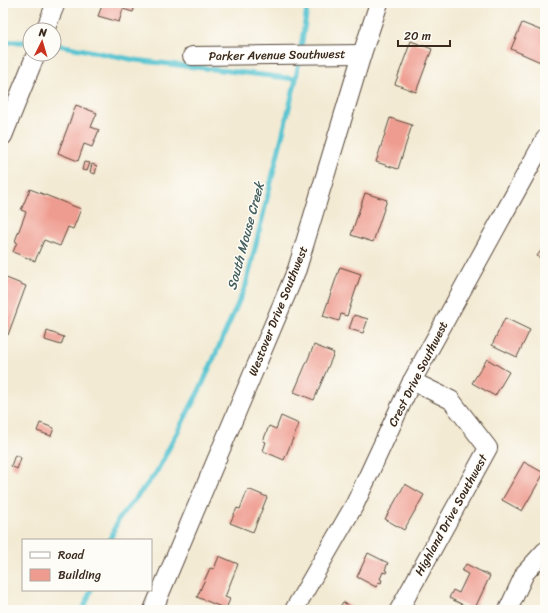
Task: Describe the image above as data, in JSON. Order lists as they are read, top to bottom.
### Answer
{
  "streets": {
    "street": [
      "Parker Avenue Southwest",
      "Westover Drive Southwest",
      "Crest Drive Southwest",
      "Highland Drive Southwest"
    ]
  },
  "crossings": [
    ["Parker Avenue Southwest", "Westover Drive Southwest"],
    ["Crest Drive Southwest", "Highland Drive Southwest"]
  ],
  "water": ["South Mouse Creek"],
  "legend": ["Road", "Building"],
  "scale_bar": "20 m",
  "north": "top"
}
